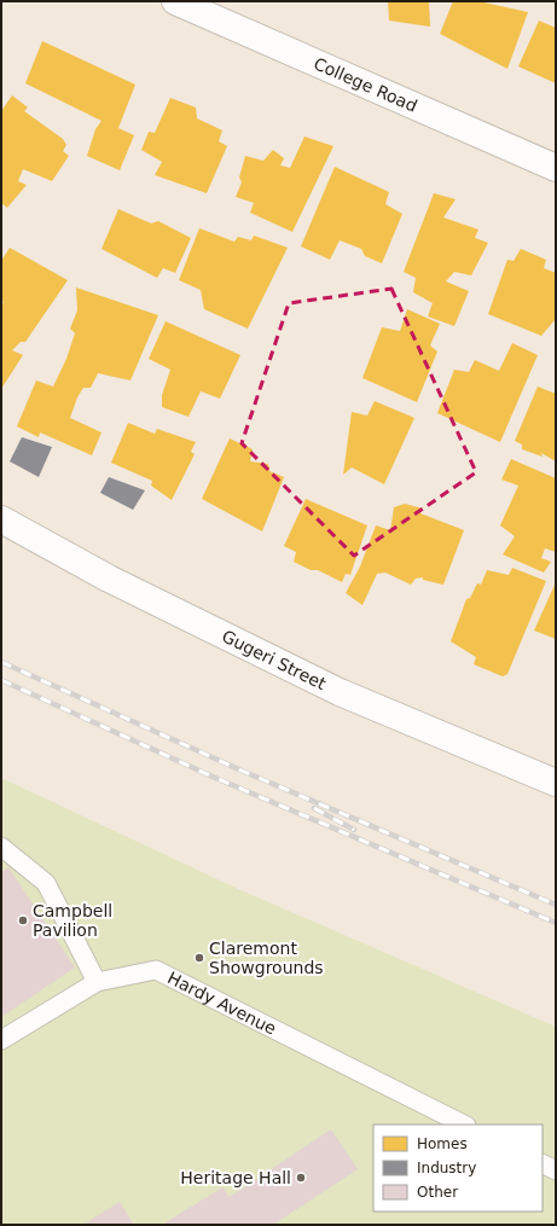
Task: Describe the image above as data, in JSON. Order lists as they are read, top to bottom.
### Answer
{
  "streets": {
    "main road": ["College Road", "Gugeri Street"],
    "lane": ["Hardy Avenue"]
  },
  "places": ["Campbell Pavilion", "Claremont Showgrounds", "Heritage Hall"],
  "legend": ["Homes", "Industry", "Other"]
}
